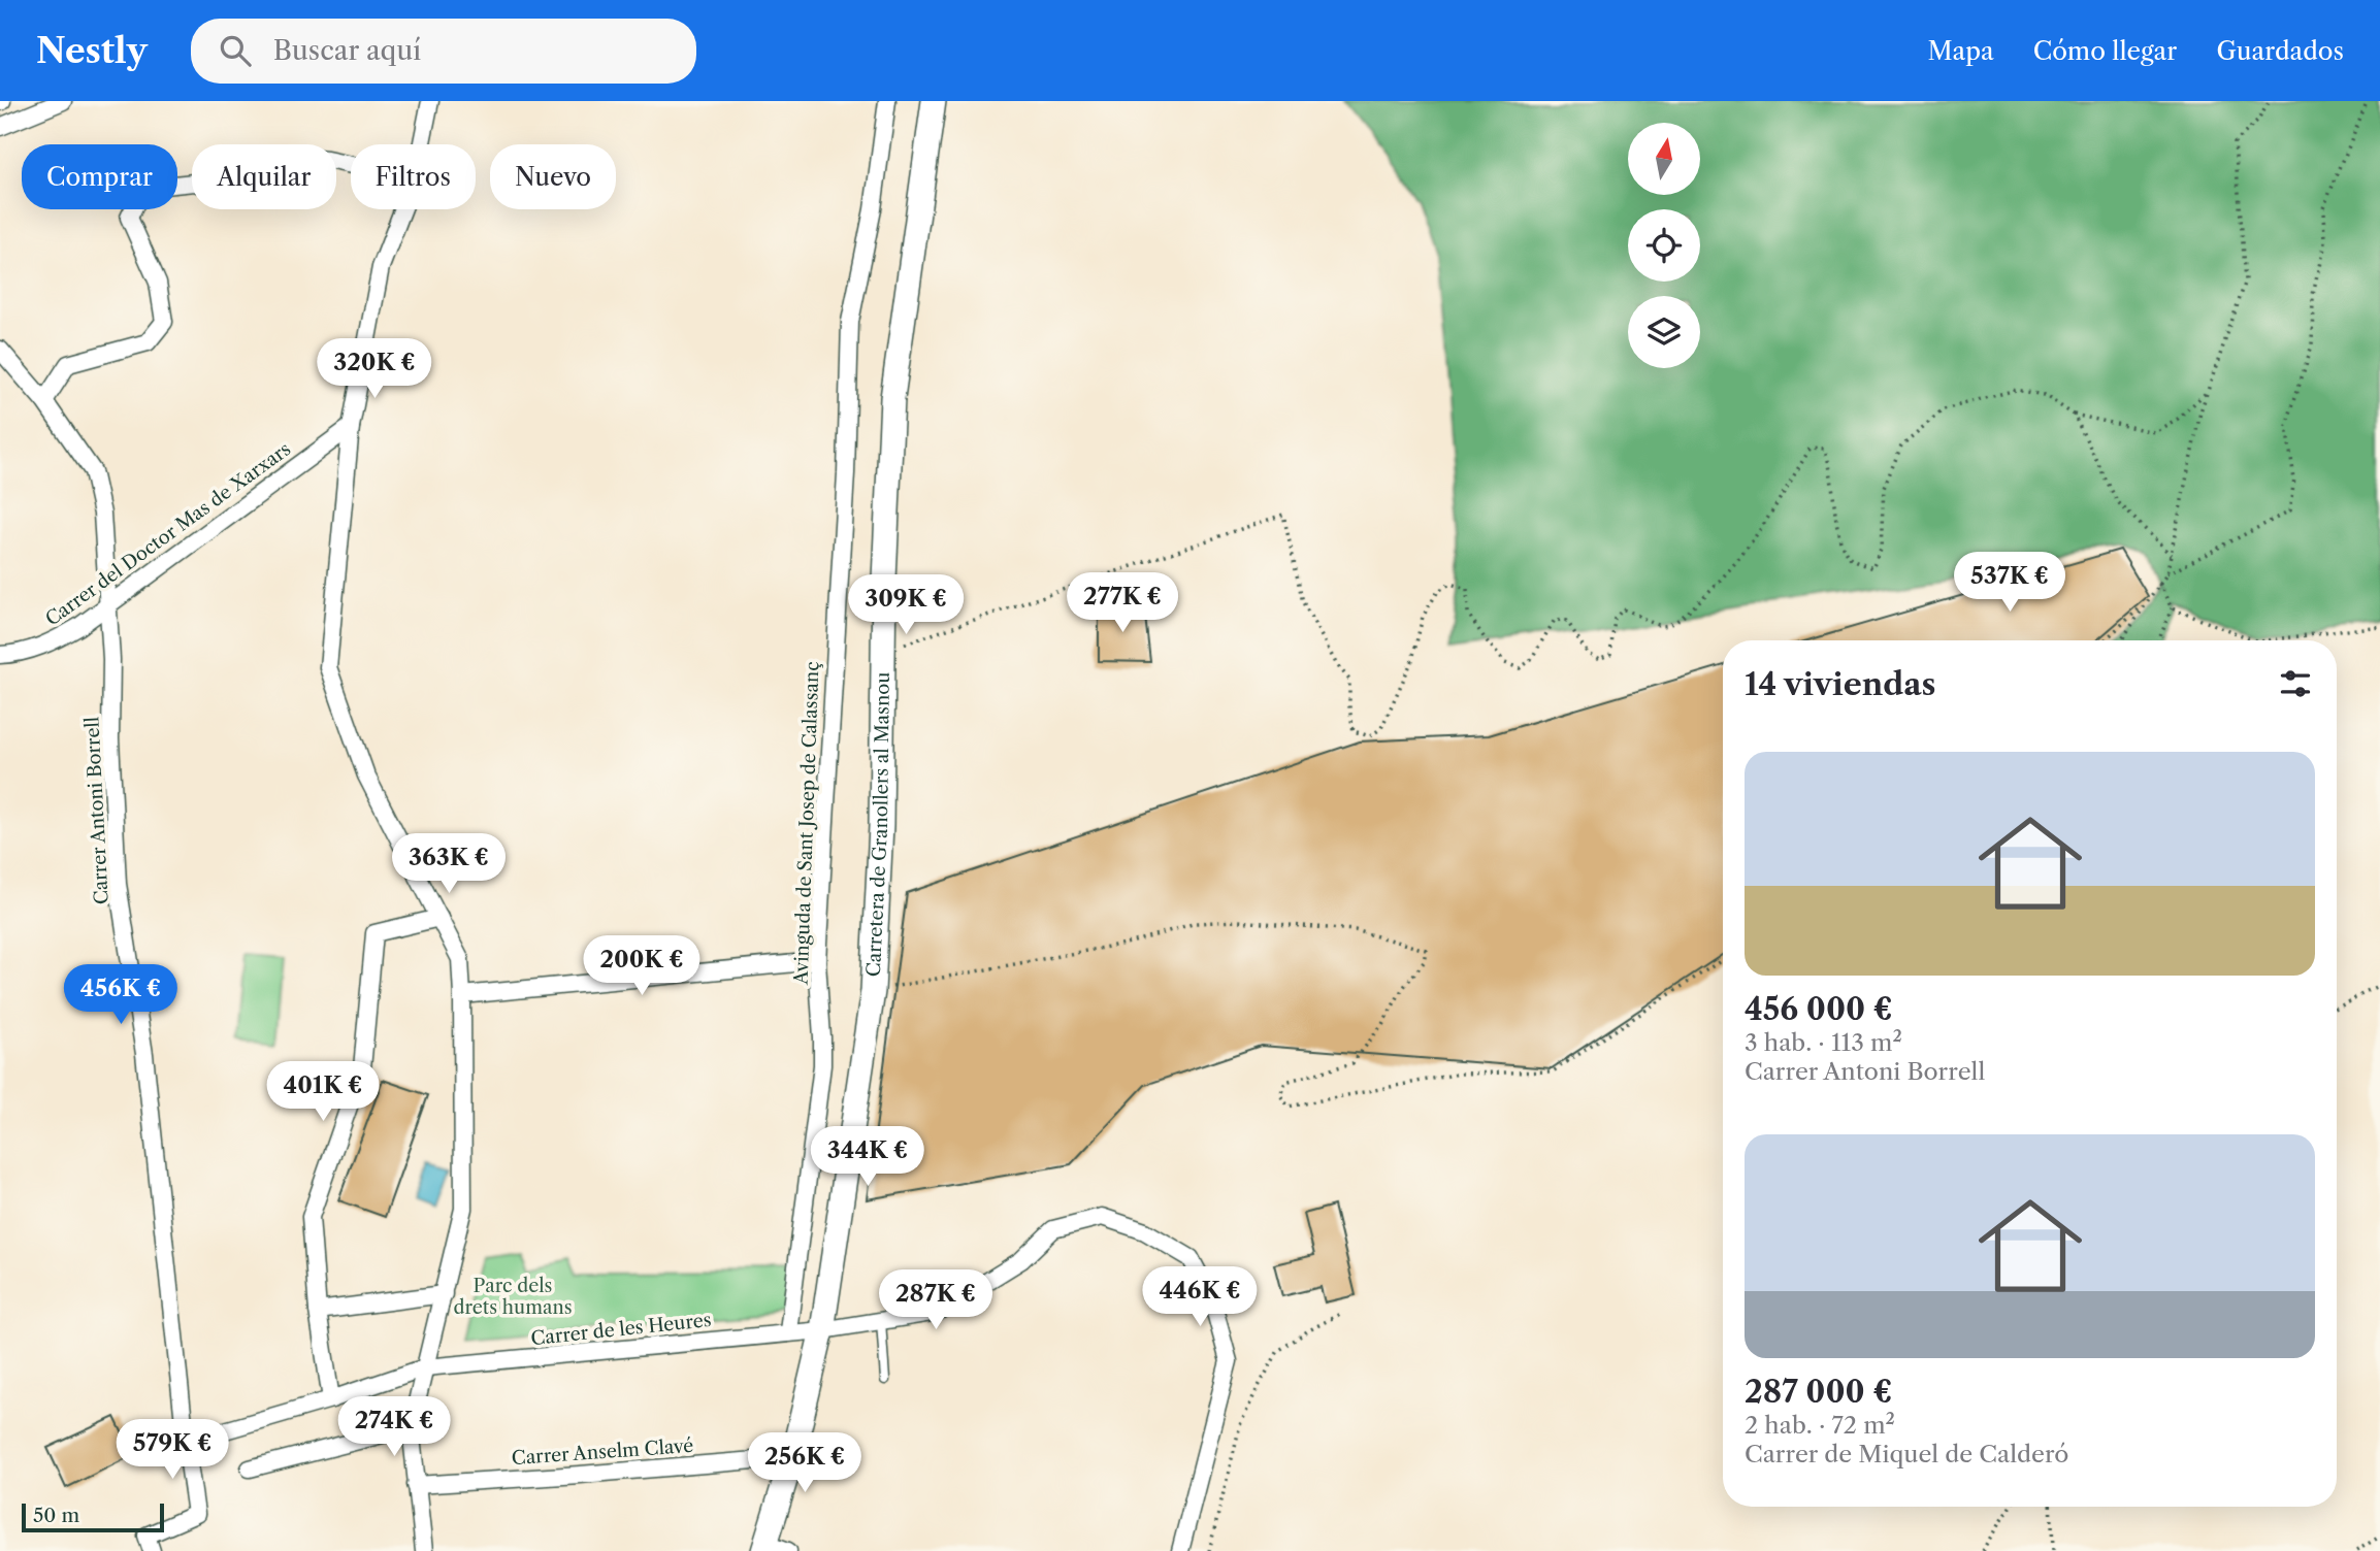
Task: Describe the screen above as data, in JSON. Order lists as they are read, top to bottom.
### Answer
{
  "streets": {
    "main road": ["Carretera de Granollers al Masnou"],
    "street": [
      "Carrer del Doctor Mas de Xarxars",
      "Carrer Antoni Borrell",
      "Avinguda de Sant Josep de Calassanç",
      "Carrer de les Heures",
      "Carrer Anselm Clavé"
    ]
  },
  "crossings": [
    ["Carrer del Doctor Mas de Xarxars", "Carrer Antoni Borrell"],
    ["Carrer Antoni Borrell", "Carrer de les Heures"],
    ["Avinguda de Sant Josep de Calassanç", "Carrer de les Heures"],
    ["Carretera de Granollers al Masnou", "Carrer de les Heures"],
    ["Carretera de Granollers al Masnou", "Carrer Anselm Clavé"]
  ],
  "parks": ["Parc dels drets humans"],
  "scale_bar": "50 m",
  "north": "top",
  "page": {
    "header": "Nestly",
    "search": "Buscar aquí",
    "nav": ["Mapa", "Cómo llegar", "Guardados"],
    "chip": [
      "Comprar",
      "Alquilar",
      "Filtros",
      "Nuevo"
    ],
    "price": [
      "320K €",
      "537K €",
      "277K €",
      "309K €",
      "363K €",
      "200K €",
      "456K €",
      "401K €",
      "344K €",
      "446K €",
      "287K €",
      "274K €",
      "579K €",
      "256K €"
    ],
    "heading": "14 viviendas",
    "list": [
      {
        "name": "456 000 €",
        "note": "3 hab. · 113 m² · Carrer Antoni Borrell"
      },
      {
        "name": "287 000 €",
        "note": "2 hab. · 72 m² · Carrer de Miquel de Calderó"
      }
    ],
    "scale": "50 m"
  }
}
